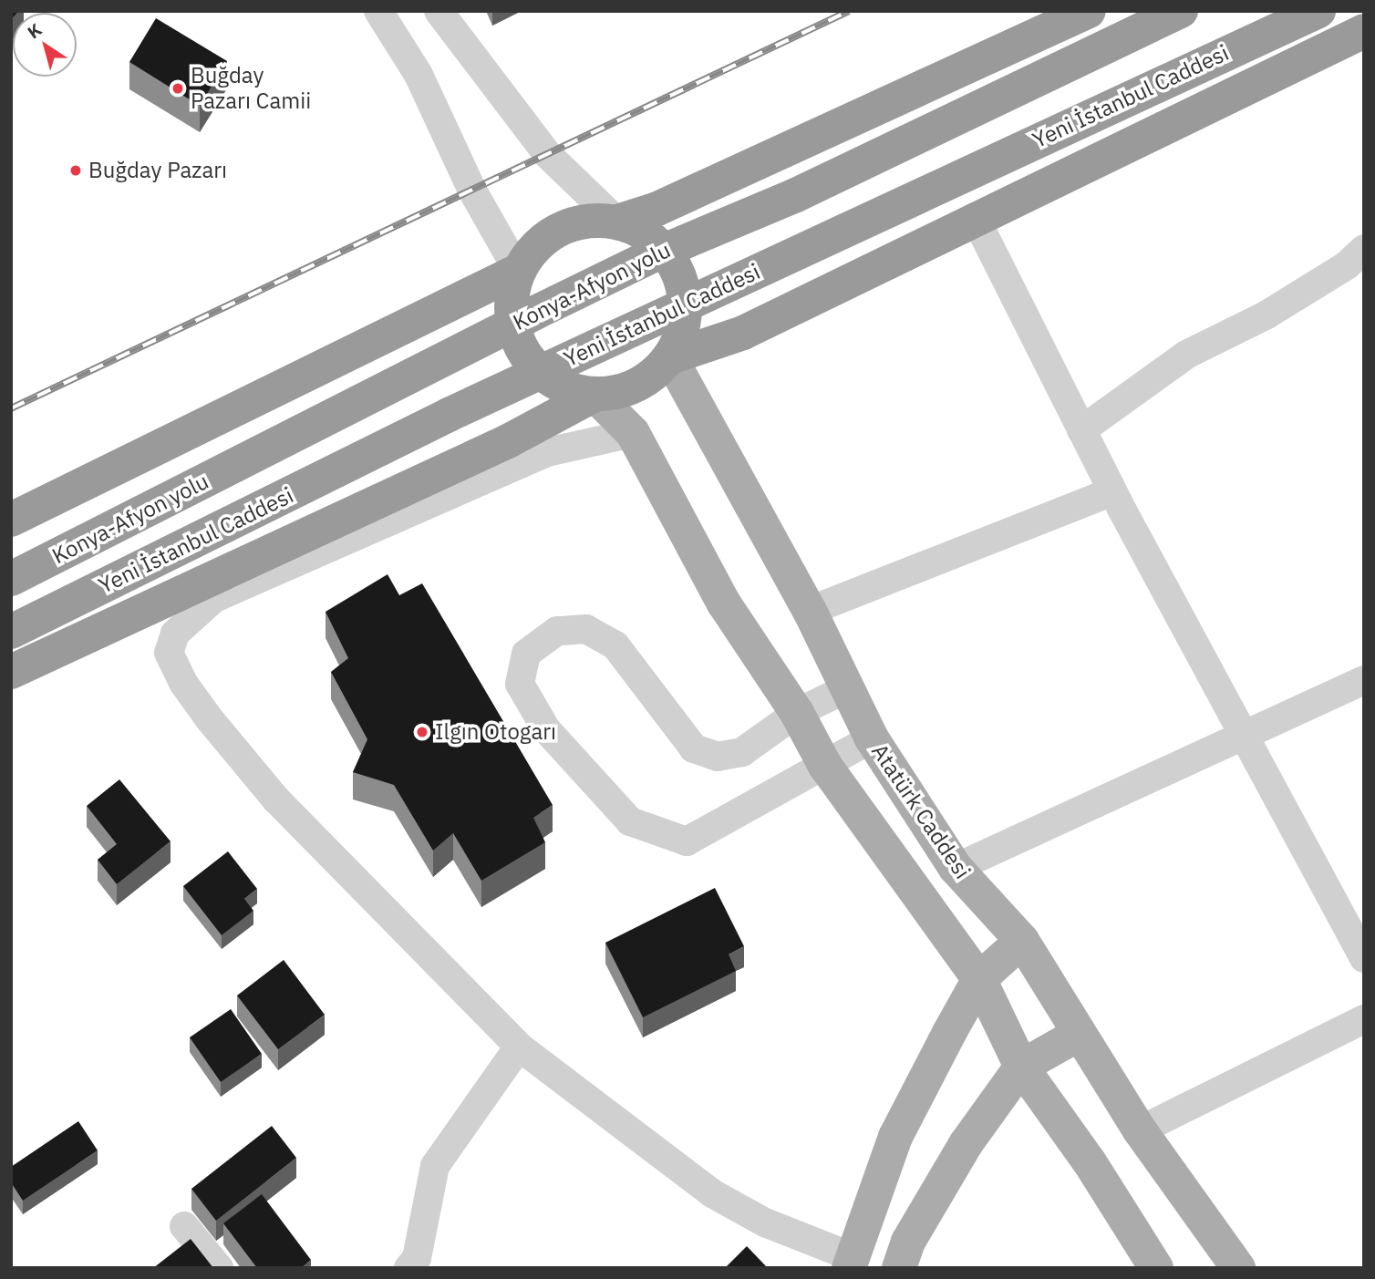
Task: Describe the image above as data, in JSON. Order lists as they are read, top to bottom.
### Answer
{
  "streets": {
    "highway": ["Yeni İstanbul Caddesi", "Konya-Afyon yolu"],
    "main road": ["Atatürk Caddesi"]
  },
  "places": ["Buğday Pazarı Camii", "Buğday Pazarı", "Ilgın Otogarı"],
  "north": "top left"
}
